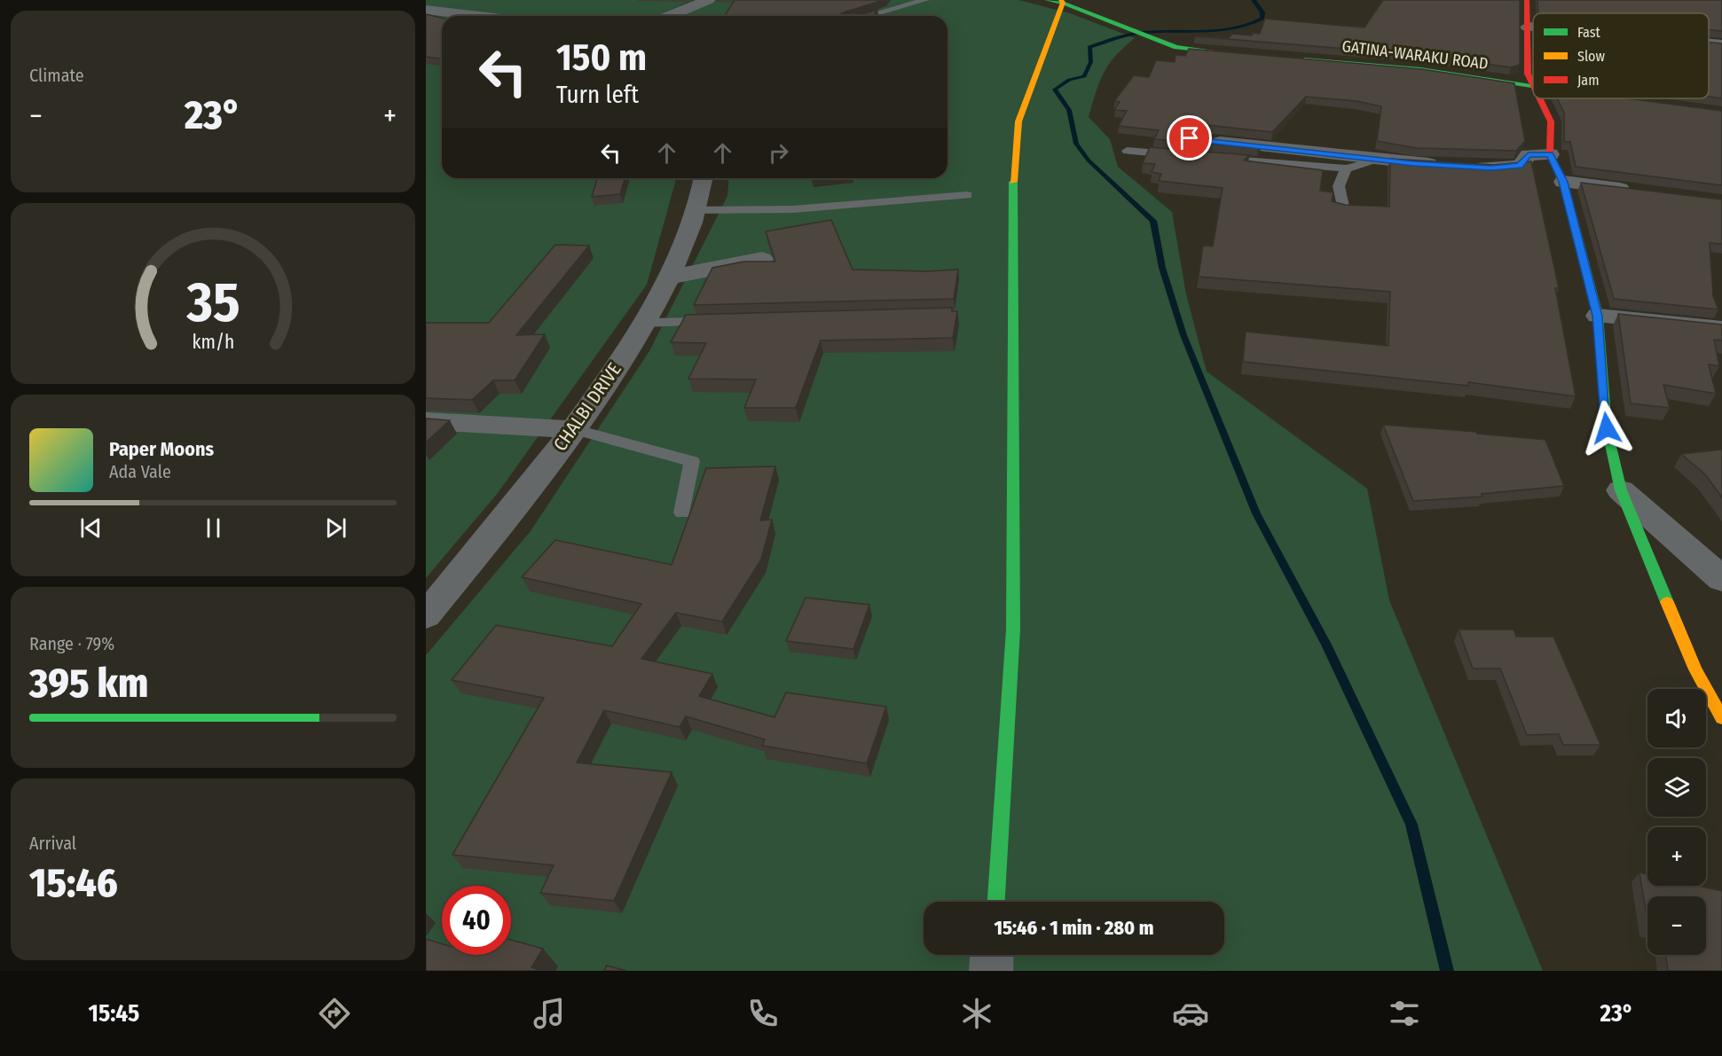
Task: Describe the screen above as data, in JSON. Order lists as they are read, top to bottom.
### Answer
{
  "streets": {
    "street": ["GATINA-WARAKU ROAD", "CHALBI DRIVE"]
  },
  "legend": ["Fast", "Slow", "Jam"],
  "page": {
    "tile": [
      "Climate",
      ["Range · 79%", "395 km"],
      ["Arrival", "15:46"]
    ],
    "turn": ["150 m", "Turn left"],
    "heat": ["−", "23°", "+"],
    "song": ["Paper Moons", "Ada Vale"],
    "map_buttons": ["+", "−"],
    "limit": "40",
    "trip": "15:46 · 1 min · 280 m",
    "tabs": ["15:45", "23°"],
    "gauge": ["35", "km/h"]
  }
}
